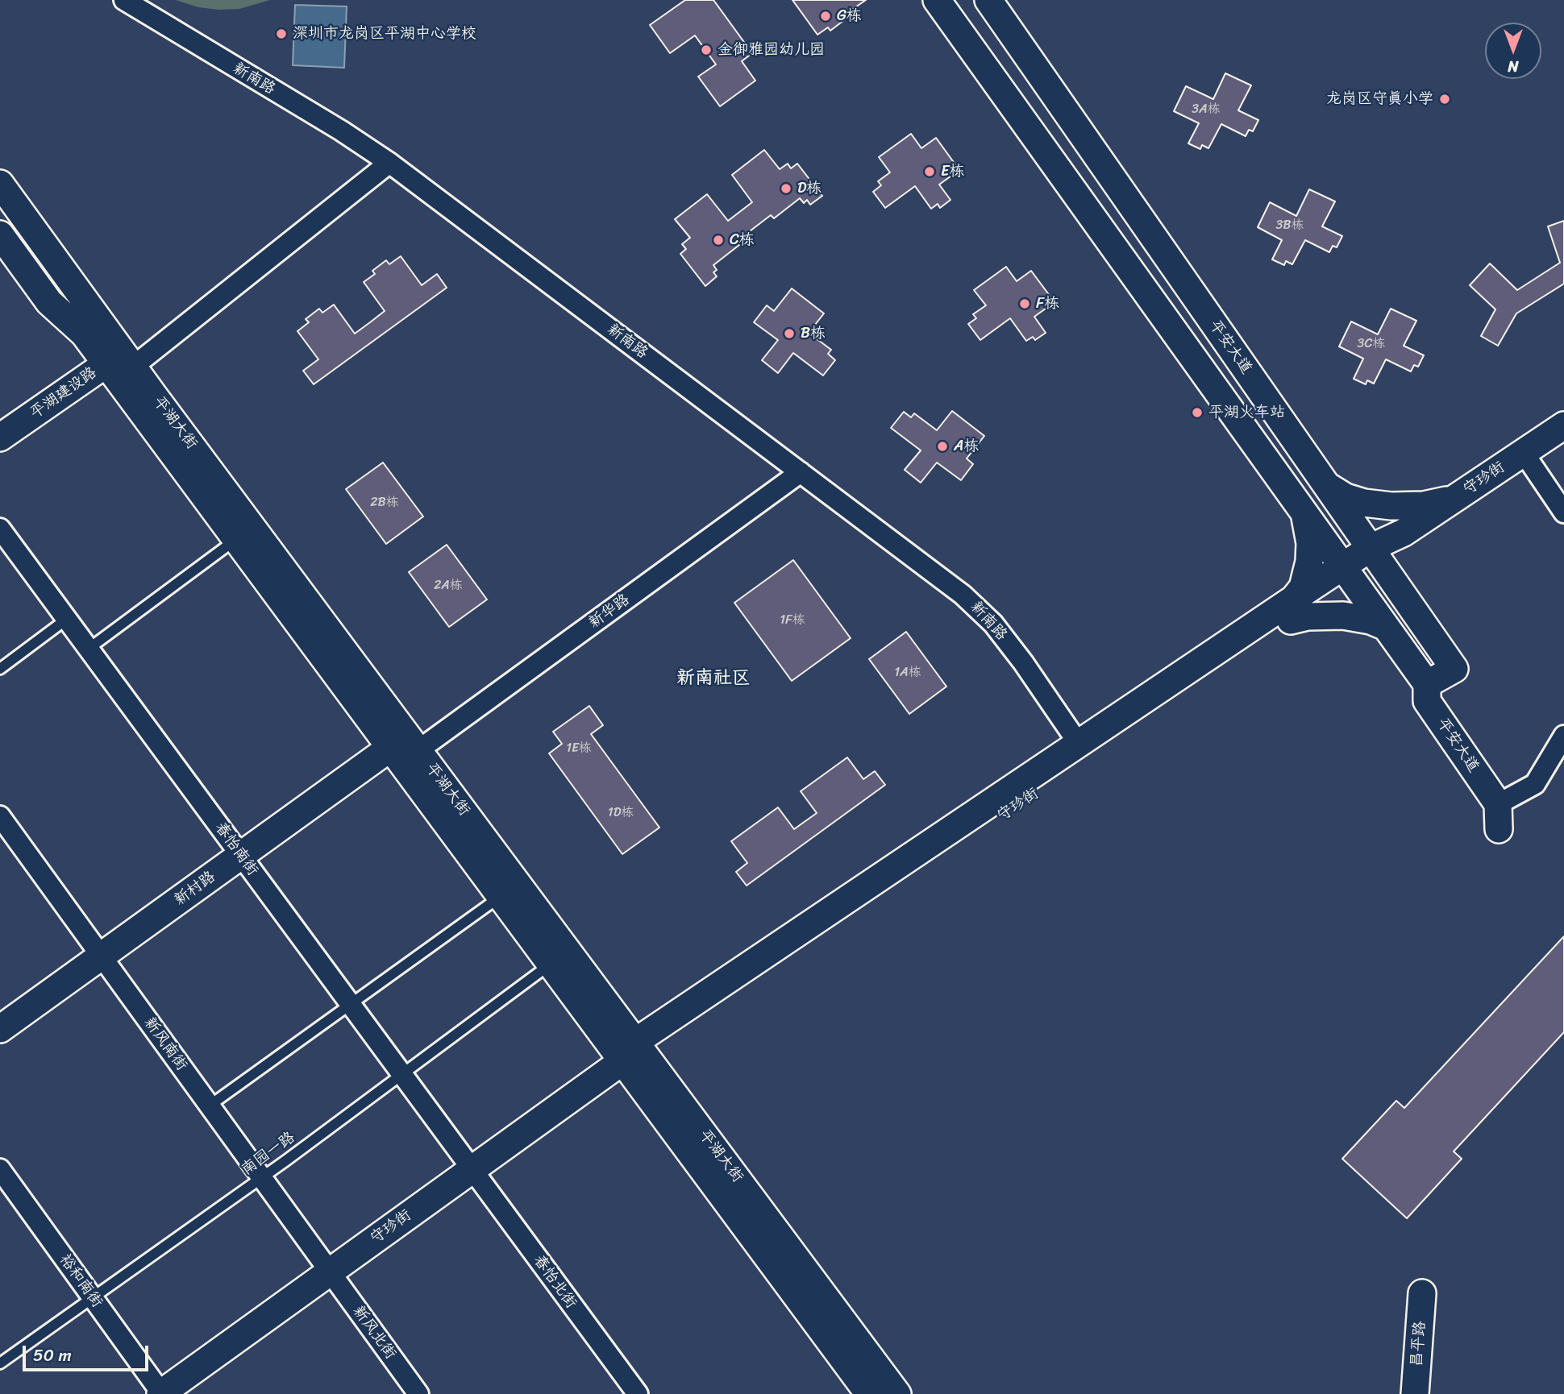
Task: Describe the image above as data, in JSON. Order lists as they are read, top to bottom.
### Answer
{
  "streets": {
    "street": [
      "新南路",
      "平安大道",
      "平湖建设路",
      "平湖大街",
      "守珍街",
      "新华路",
      "春怡南街",
      "新村路",
      "新风南街",
      "裕和南街",
      "春怡北街",
      "新风北街",
      "昌平路"
    ],
    "lane": ["南园一路"]
  },
  "crossings": [
    ["新南路", "守珍街"],
    ["新南路", "新华路"],
    ["平安大道", "守珍街"],
    ["平湖建设路", "平湖大街"],
    ["平湖大街", "守珍街"],
    ["平湖大街", "新华路"],
    ["平湖大街", "新村路"],
    ["平湖大街", "南园一路"],
    ["守珍街", "春怡南街"],
    ["守珍街", "新风南街"],
    ["守珍街", "裕和南街"],
    ["守珍街", "春怡北街"],
    ["守珍街", "新风北街"],
    ["春怡南街", "新村路"],
    ["春怡南街", "南园一路"],
    ["春怡南街", "春怡北街"],
    ["新村路", "新风南街"],
    ["新风南街", "南园一路"],
    ["新风南街", "新风北街"],
    ["南园一路", "裕和南街"]
  ],
  "districts": ["新南社区"],
  "places": [
    "G栋",
    "深圳市龙岗区平湖中心学校",
    "金御雅园幼儿园",
    "龙岗区守真小学",
    "E栋",
    "D栋",
    "C栋",
    "F栋",
    "B栋",
    "平湖火车站",
    "A栋"
  ],
  "house_numbers": [
    "3A栋",
    "3B栋",
    "3C栋",
    "2B栋",
    "2A栋",
    "1F栋",
    "1A栋",
    "1E栋",
    "1D栋"
  ],
  "scale_bar": "50 m",
  "north": "bottom"
}
